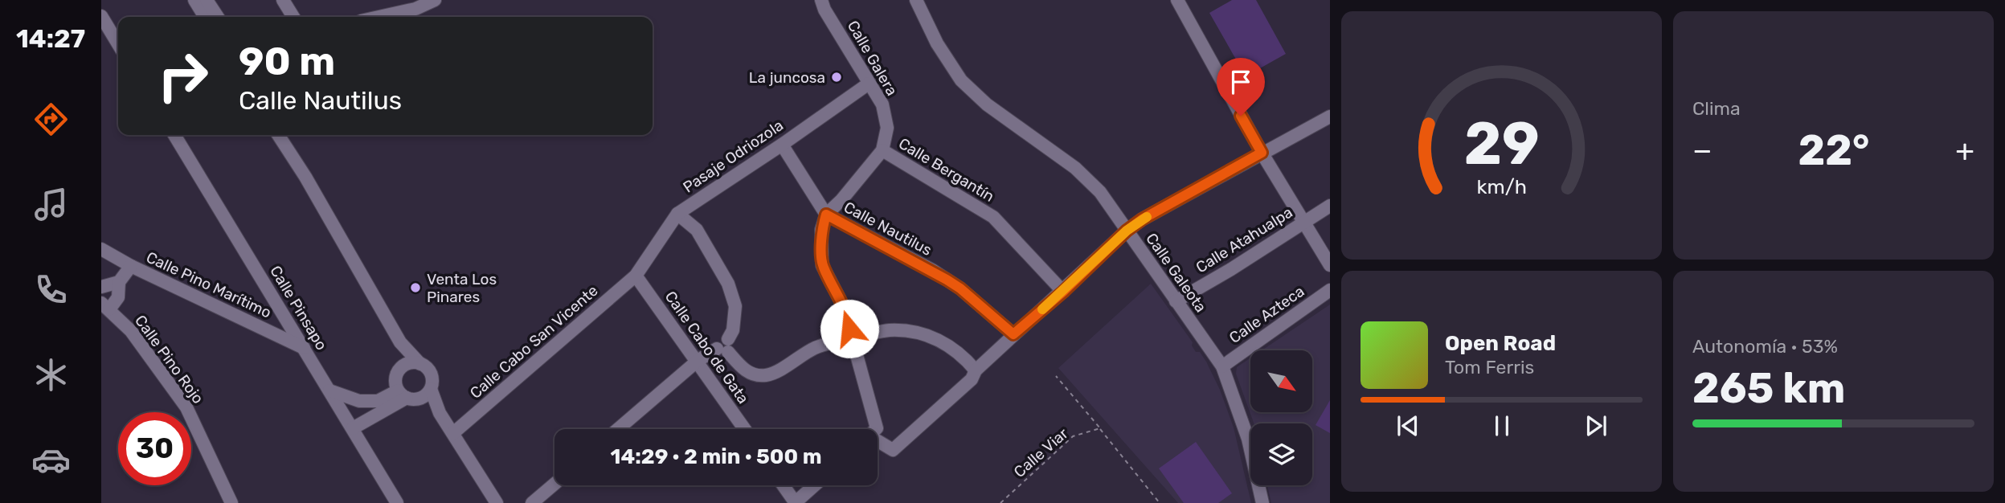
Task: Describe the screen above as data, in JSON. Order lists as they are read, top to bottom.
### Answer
{
  "streets": {
    "street": [
      "Calle Galera",
      "Pasaje Odriozola",
      "Calle Bergantín",
      "Calle Nautilus",
      "Calle Atahualpa",
      "Calle Galeota",
      "Calle Pino Marítimo",
      "Calle Pinsapo",
      "Calle Azteca",
      "Calle Cabo San Vicente",
      "Calle Cabo de Gata",
      "Calle Pino Rojo"
    ],
    "path": ["Calle Viar"]
  },
  "crossings": [
    ["Calle Galera", "Pasaje Odriozola"],
    ["Calle Galera", "Calle Bergantín"],
    ["Pasaje Odriozola", "Calle Cabo San Vicente"],
    ["Pasaje Odriozola", "Calle Cabo de Gata"],
    ["Calle Atahualpa", "Calle Galeota"],
    ["Calle Galeota", "Calle Azteca"],
    ["Calle Pino Marítimo", "Calle Pinsapo"],
    ["Calle Cabo San Vicente", "Calle Cabo de Gata"]
  ],
  "places": ["La juncosa", "Venta Los Pinares"],
  "north": "bottom right",
  "page": {
    "tabs": "14:27",
    "tile": [
      "Clima",
      ["Autonomía · 53%", "265 km"]
    ],
    "turn": ["90 m", "Calle Nautilus"],
    "heat": ["−", "22°", "+"],
    "song": ["Open Road", "Tom Ferris"],
    "limit": "30",
    "trip": "14:29 · 2 min · 500 m",
    "gauge": ["29", "km/h"]
  }
}
